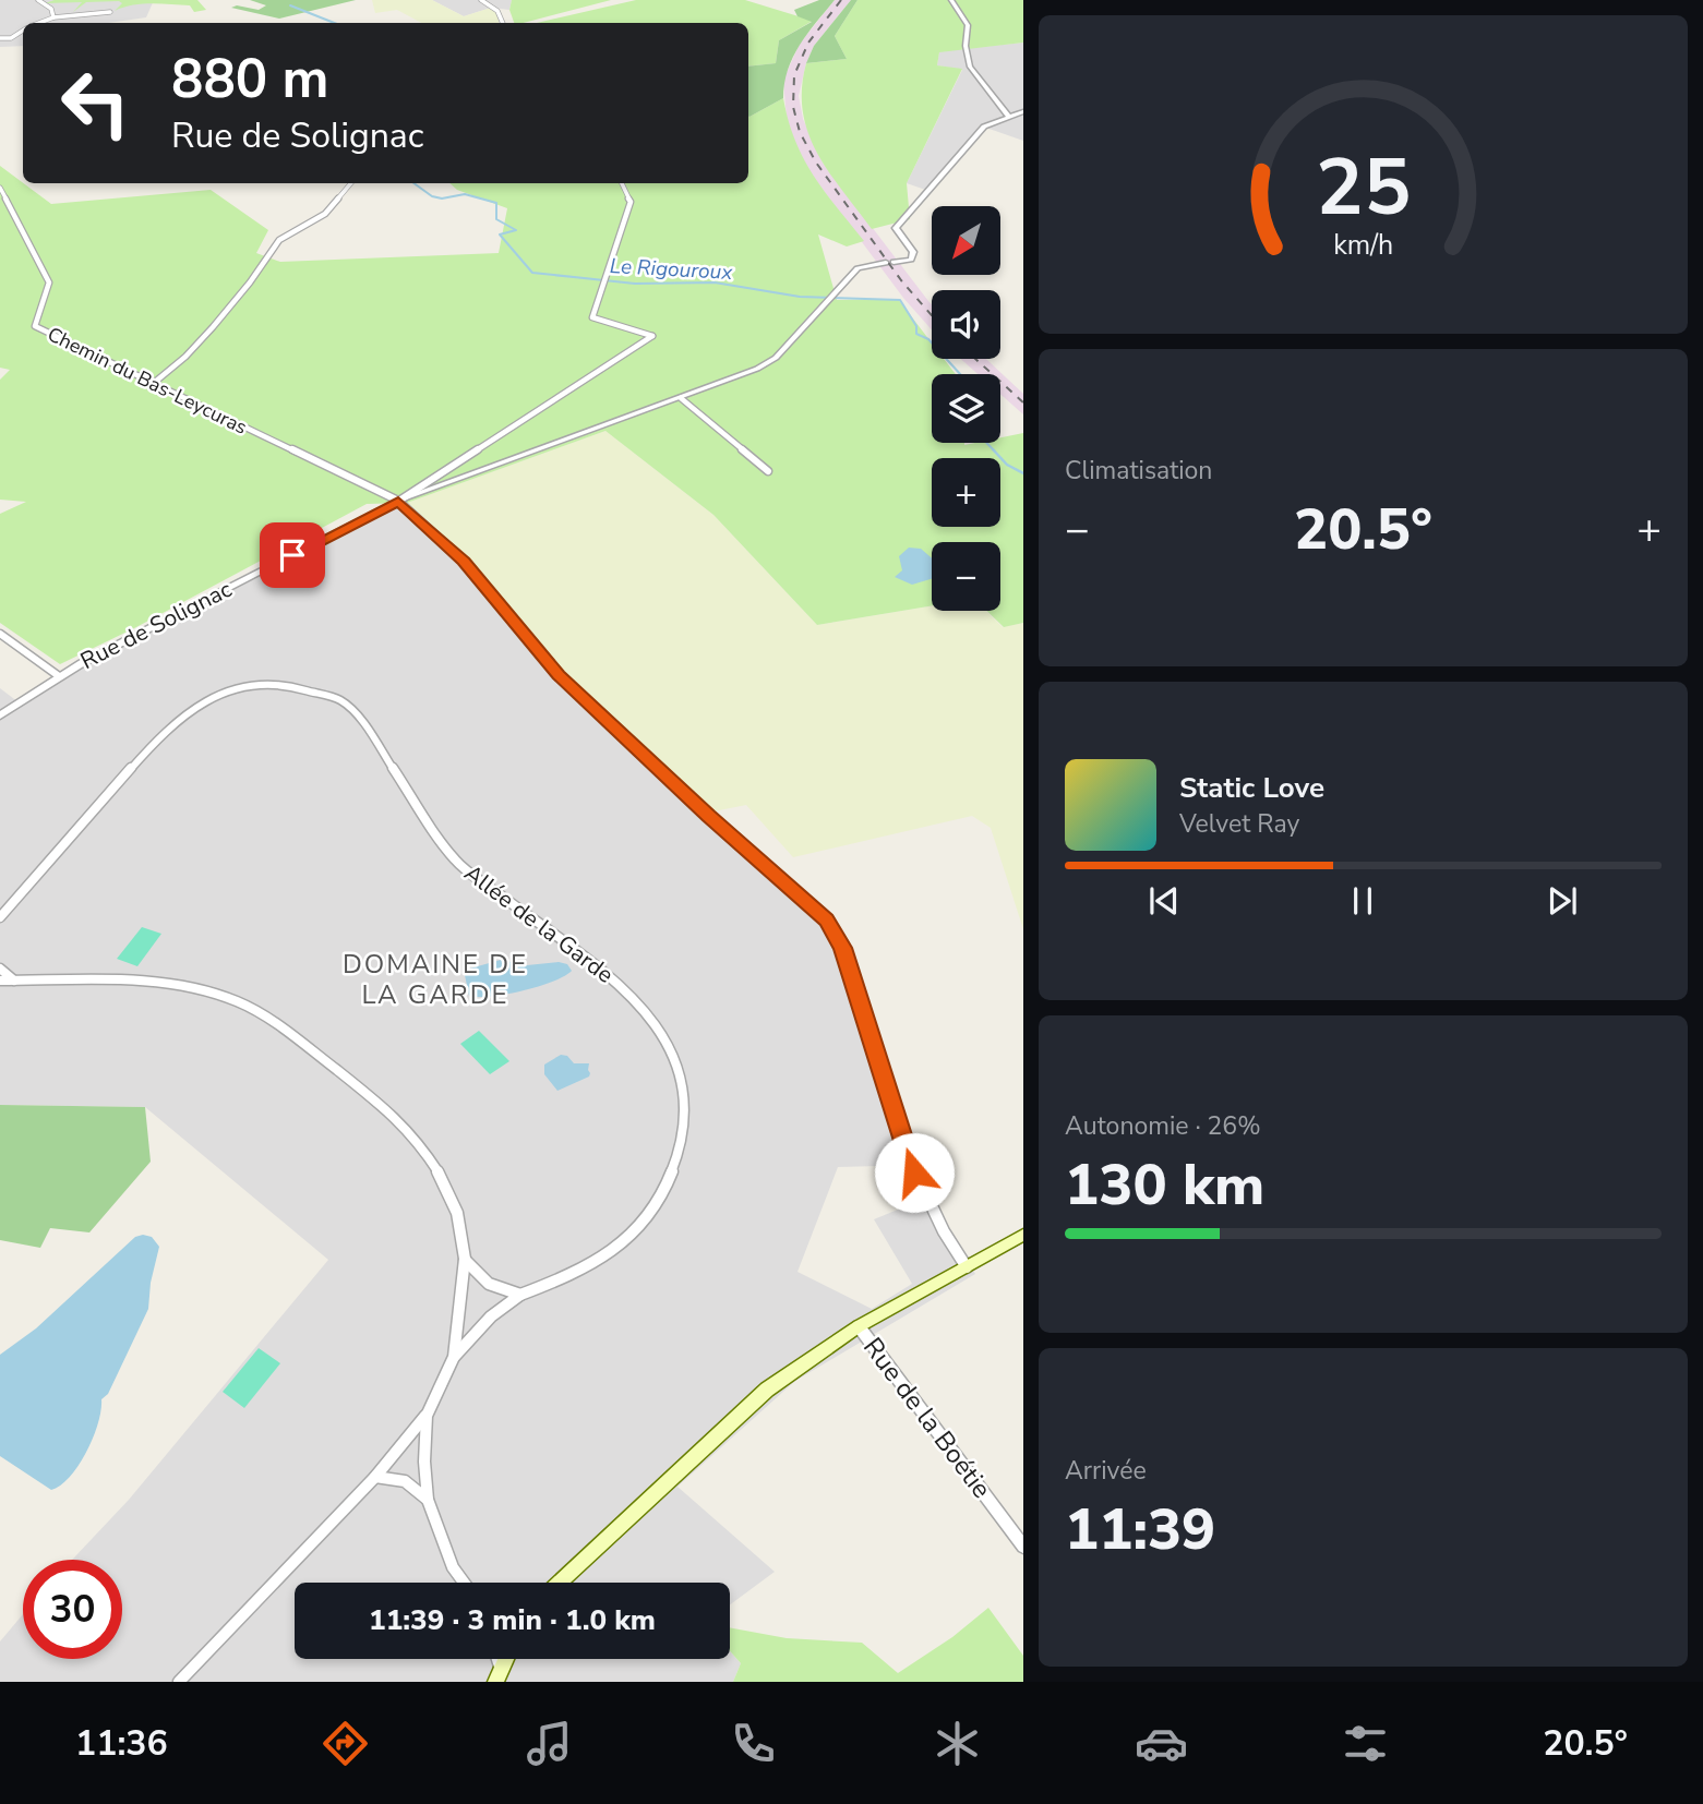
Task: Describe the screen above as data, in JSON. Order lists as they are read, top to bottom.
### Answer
{
  "streets": {
    "street": [
      "Chemin du Bas-Leycuras",
      "Rue de Solignac",
      "Allée de la Garde",
      "Rue de la Boétie"
    ]
  },
  "crossings": [
    ["Chemin du Bas-Leycuras", "Rue de Solignac"]
  ],
  "districts": ["DOMAINE DE LA GARDE"],
  "water": ["Le Rigouroux"],
  "north": "bottom left",
  "page": {
    "turn": ["880 m", "Rue de Solignac"],
    "map_buttons": ["+", "−"],
    "tile": [
      "Climatisation",
      ["Autonomie · 26%", "130 km"],
      ["Arrivée", "11:39"]
    ],
    "heat": ["−", "20.5°", "+"],
    "song": ["Static Love", "Velvet Ray"],
    "limit": "30",
    "trip": "11:39 · 3 min · 1.0 km",
    "tabs": ["11:36", "20.5°"],
    "gauge": ["25", "km/h"]
  }
}
